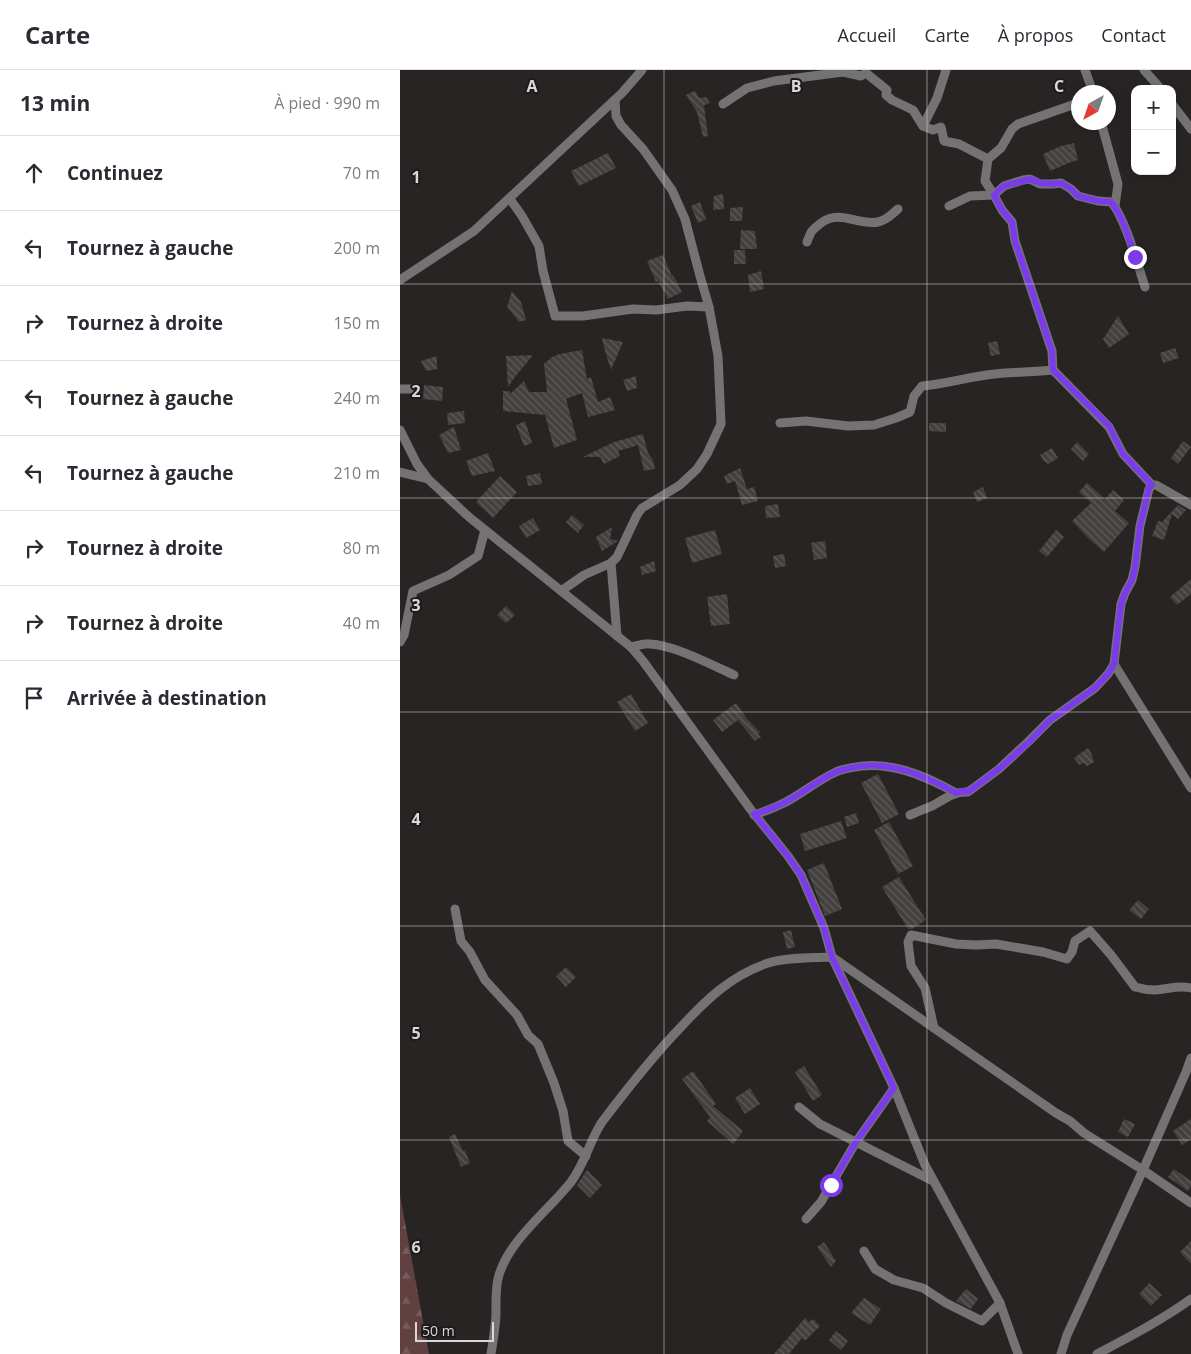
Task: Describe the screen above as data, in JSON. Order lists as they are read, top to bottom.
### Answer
{
  "scale_bar": "50 m",
  "north": "bottom left",
  "page": {
    "header": "Carte",
    "nav": [
      "Accueil",
      "Carte",
      "À propos",
      "Contact"
    ],
    "heading": ["13 min", "À pied · 990 m"],
    "map_buttons": ["+", "−"],
    "list": [
      ["Continuez", "70 m"],
      ["Tournez à gauche", "200 m"],
      ["Tournez à droite", "150 m"],
      ["Tournez à gauche", "240 m"],
      ["Tournez à gauche", "210 m"],
      ["Tournez à droite", "80 m"],
      ["Tournez à droite", "40 m"],
      "Arrivée à destination"
    ],
    "scale": "50 m"
  },
  "grid": {
    "columns": ["A", "B", "C"],
    "rows": [
      "1",
      "2",
      "3",
      "4",
      "5",
      "6"
    ]
  }
}
